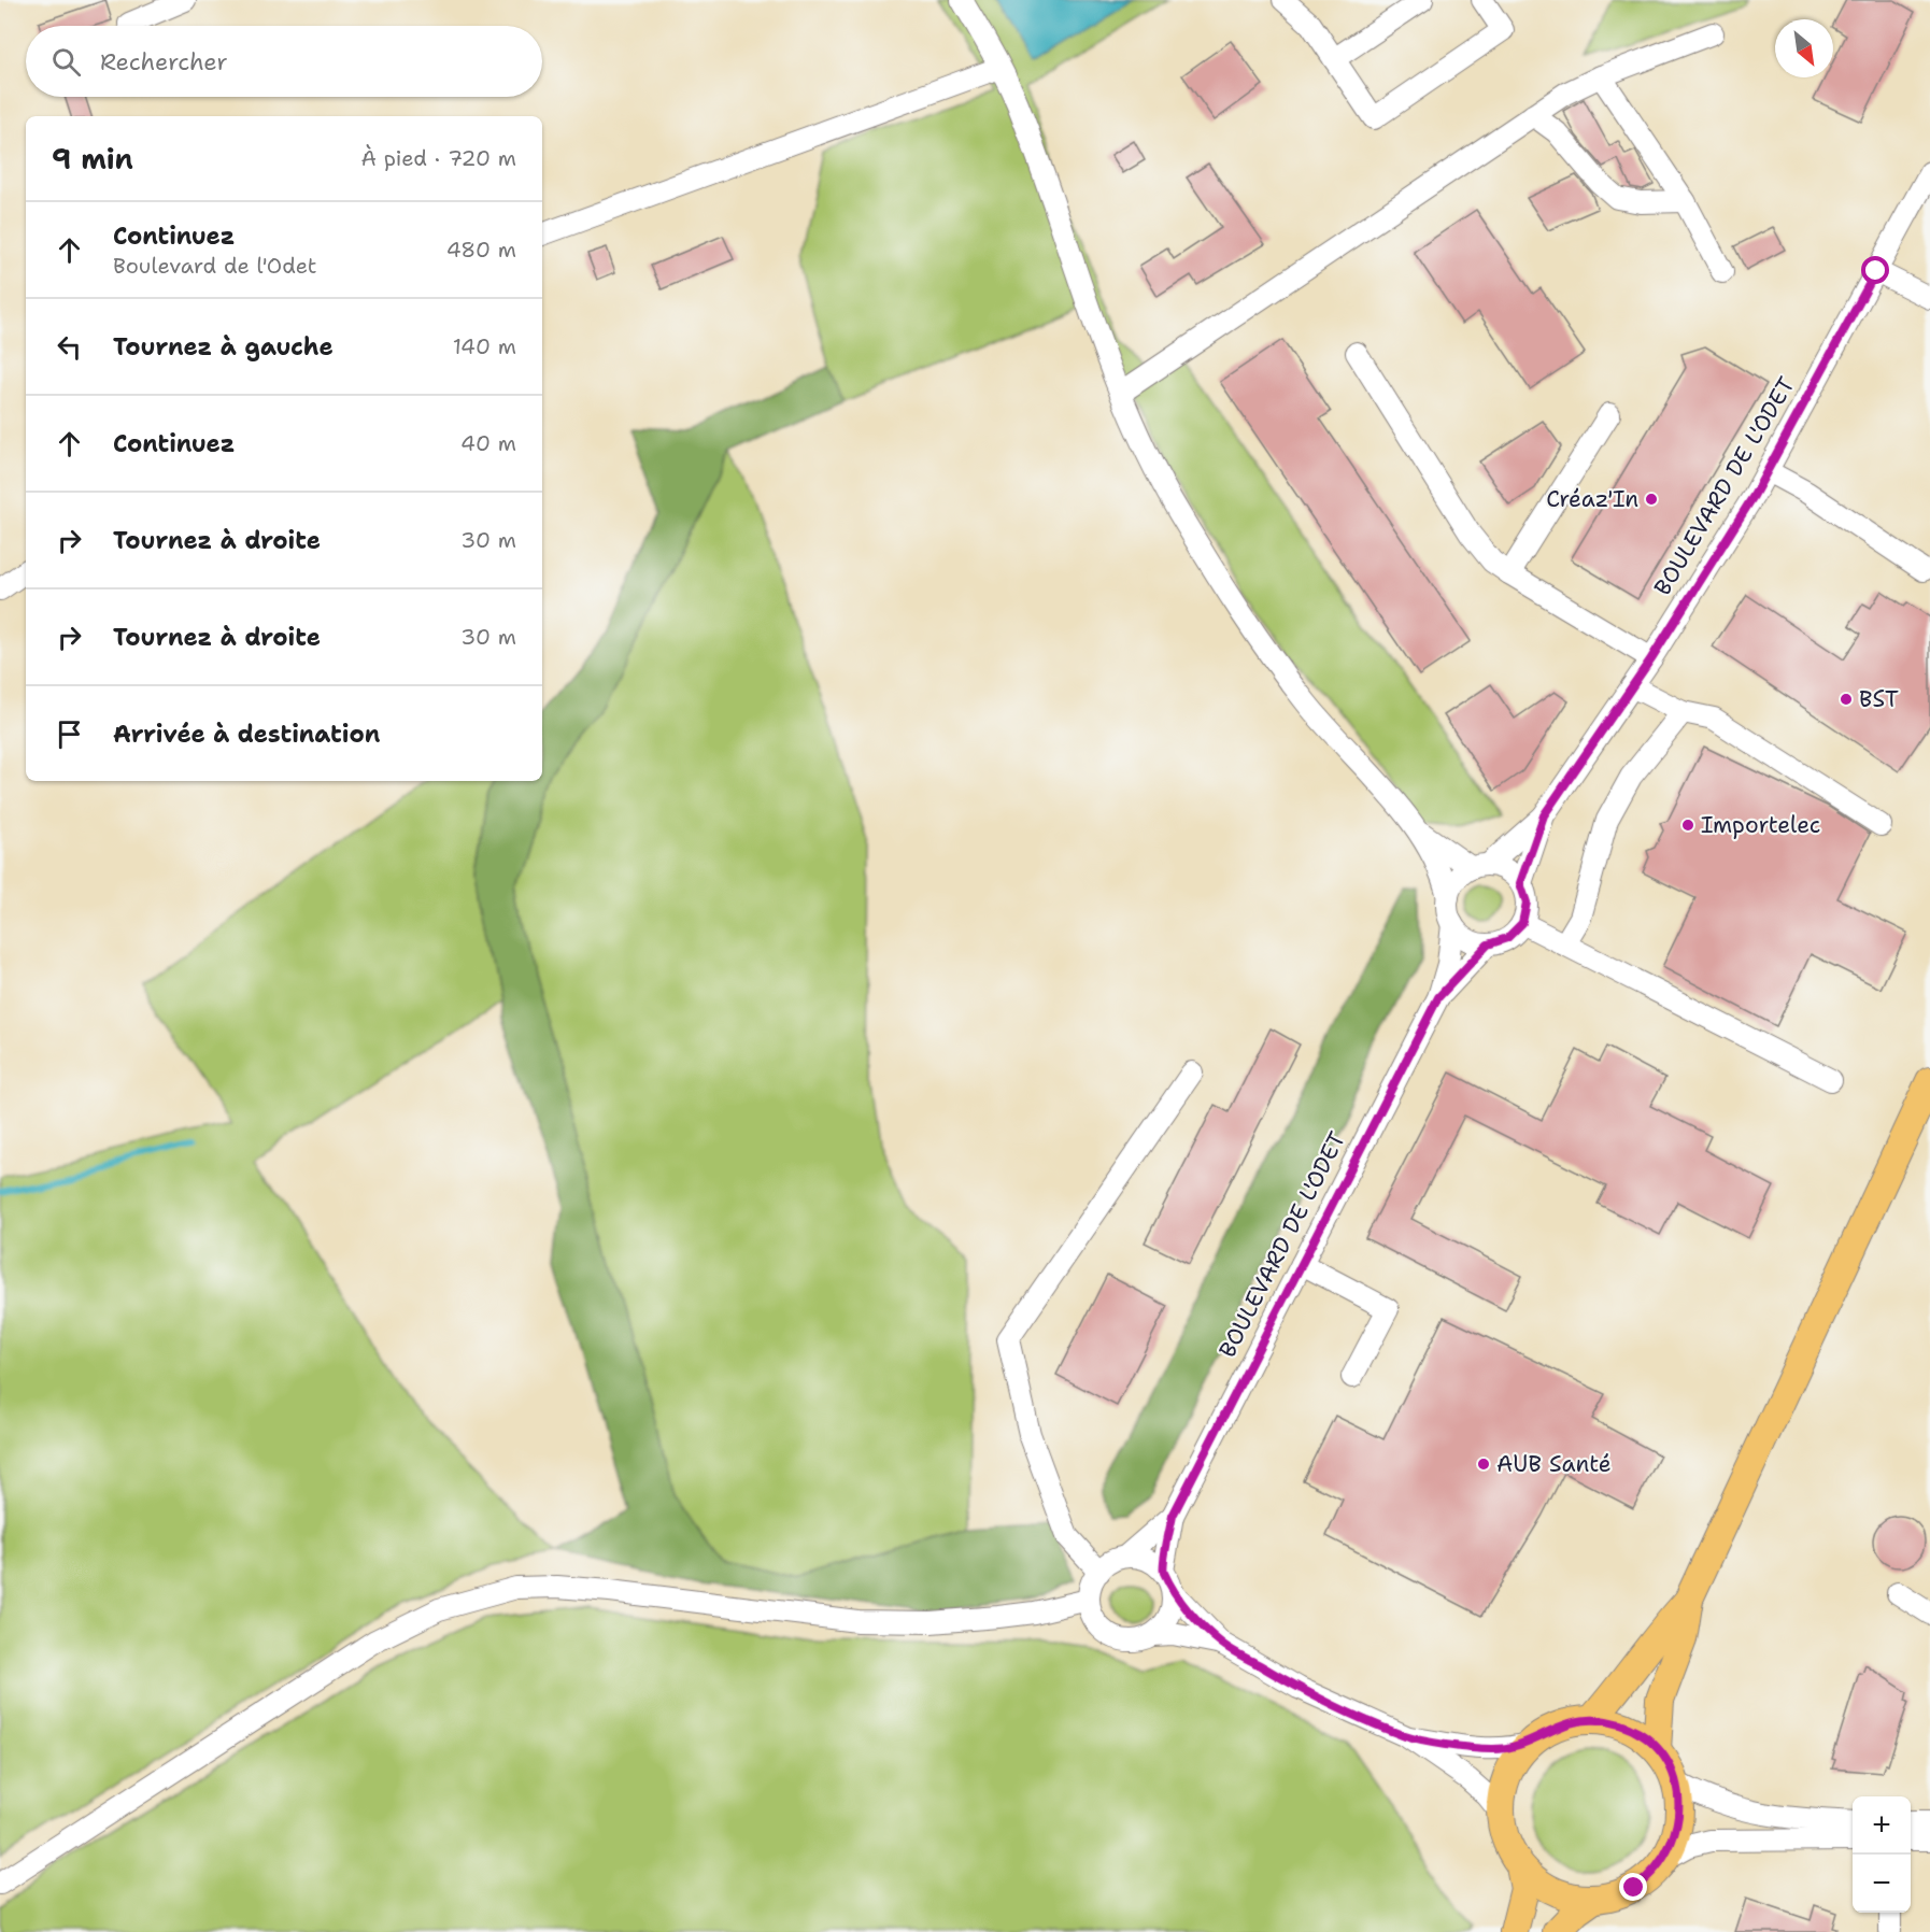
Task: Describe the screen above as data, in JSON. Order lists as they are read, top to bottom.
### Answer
{
  "streets": {
    "street": ["BOULEVARD DE L'ODET"]
  },
  "places": [
    "Créaz'In",
    "BST",
    "Importelec",
    "AUB Santé"
  ],
  "north": "bottom right",
  "page": {
    "search": "Rechercher",
    "heading": ["9 min", "À pied · 720 m"],
    "list": [
      ["Continuez", "Boulevard de l'Odet", "480 m"],
      ["Tournez à gauche", "140 m"],
      ["Continuez", "40 m"],
      ["Tournez à droite", "30 m"],
      ["Tournez à droite", "30 m"],
      "Arrivée à destination"
    ],
    "map_buttons": ["+", "−"]
  }
}
